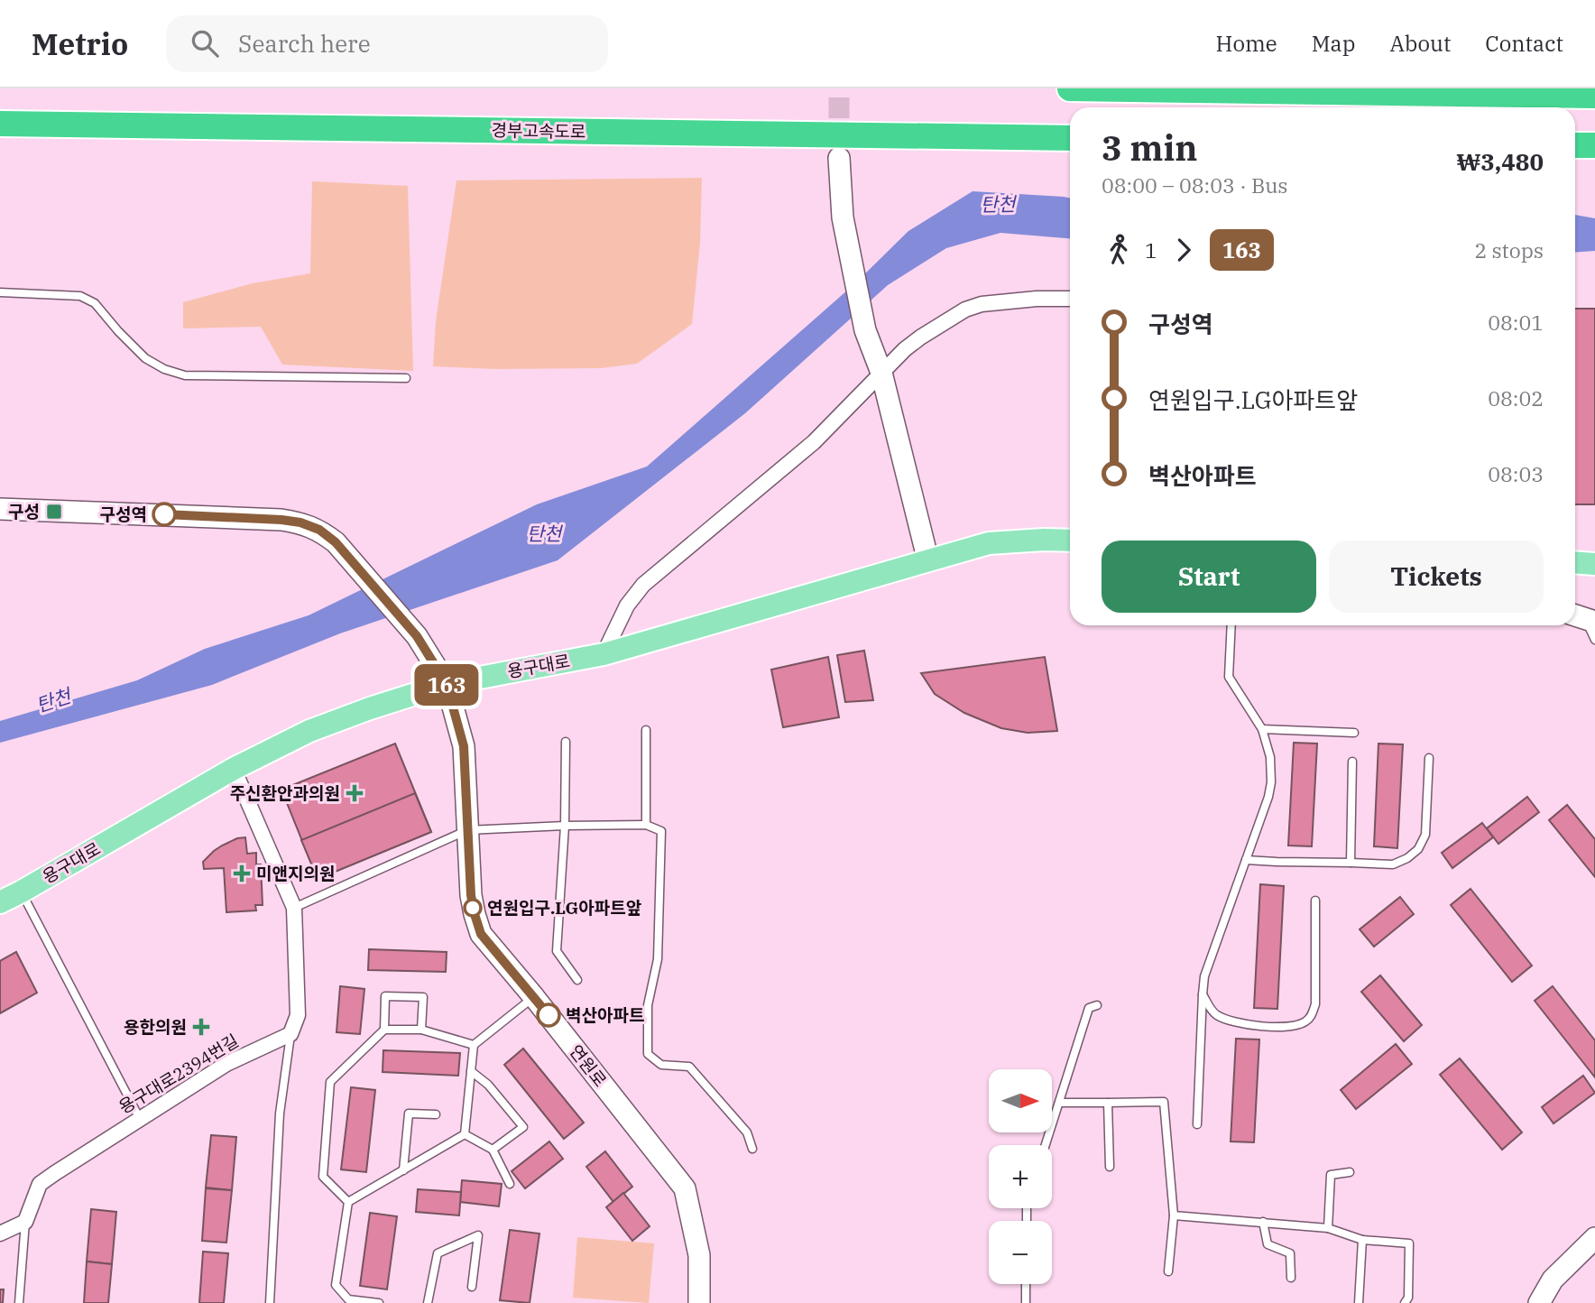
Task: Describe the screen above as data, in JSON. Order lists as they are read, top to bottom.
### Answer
{
  "streets": {
    "highway": ["경부고속도로"],
    "main road": ["용구대로"],
    "street": ["연원로", "용구대로2394번길"]
  },
  "crossings": [
    ["용구대로", "연원로"]
  ],
  "water": ["탄천"],
  "places": {
    "transit": ["구성"],
    "other": ["구성역", "연원입구.LG아파트앞", "벽산아파트"],
    "health": ["주신환안과의원", "미앤지의원", "용한의원"]
  },
  "lines": ["bus line 163"],
  "north": "right",
  "page": {
    "header": "Metrio",
    "search": "Search here",
    "nav": [
      "Home",
      "Map",
      "About",
      "Contact"
    ],
    "on_map": "163",
    "heading": ["3 min", "08:00 – 08:03 · Bus", "₩3,480"],
    "legs": ["1", "163", "2 stops"],
    "list": [
      {
        "name": "구성역",
        "value": "08:01"
      },
      {
        "name": "연원입구.LG아파트앞",
        "value": "08:02"
      },
      {
        "name": "벽산아파트",
        "value": "08:03"
      }
    ],
    "buttons": ["Start", "Tickets"],
    "map_buttons": ["+", "−"]
  }
}
